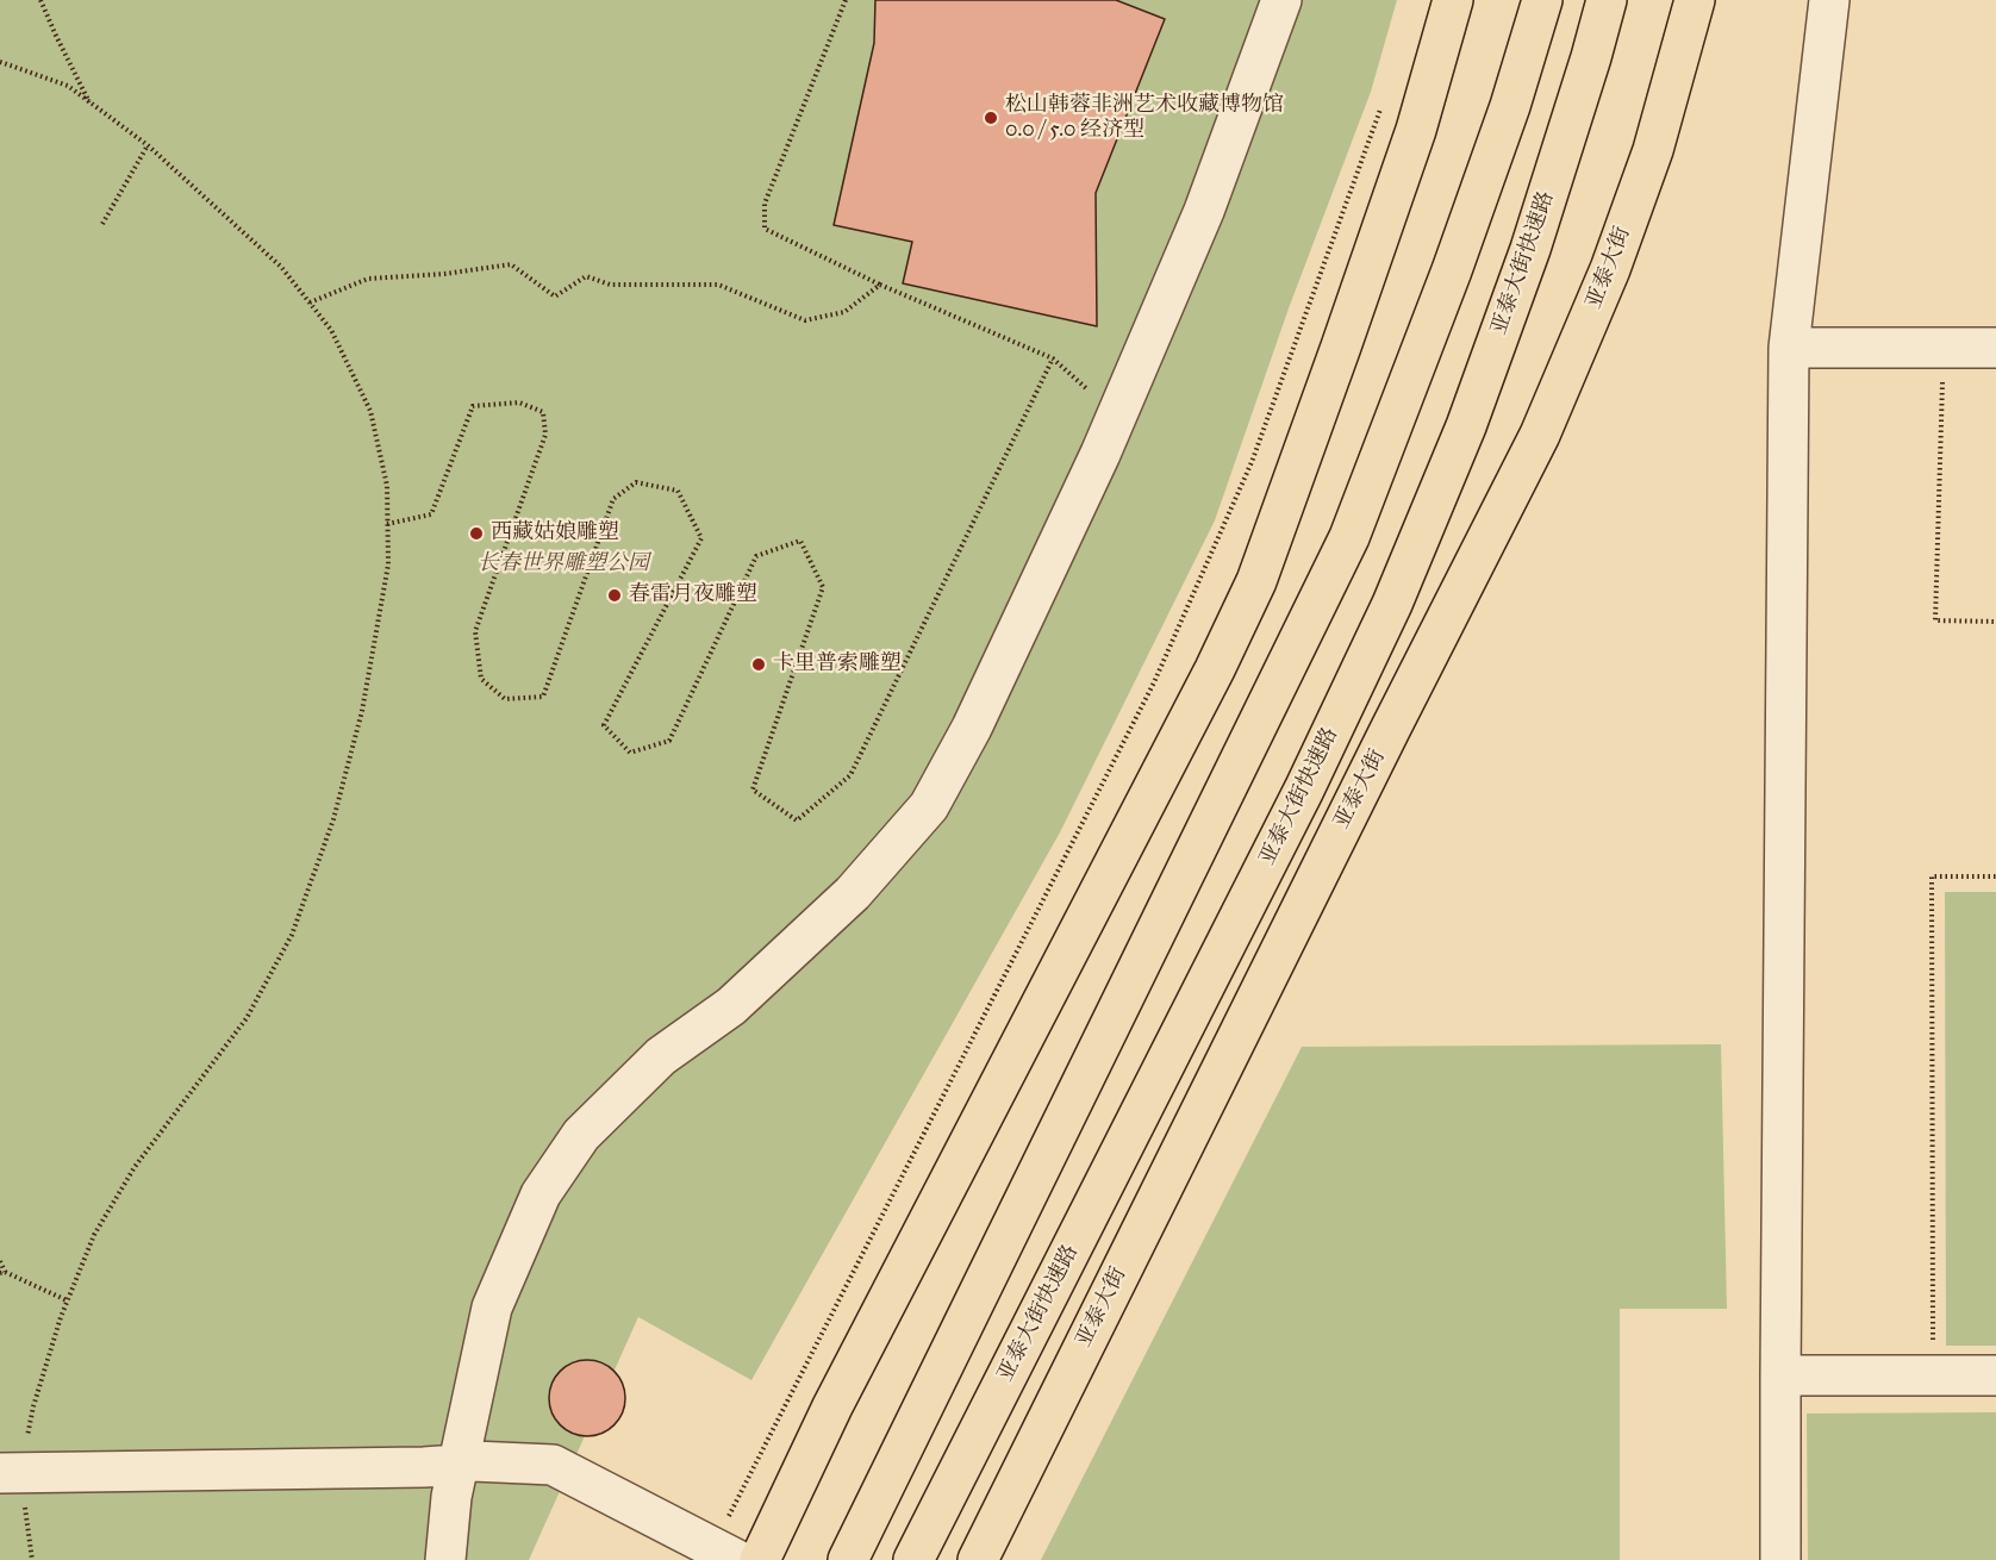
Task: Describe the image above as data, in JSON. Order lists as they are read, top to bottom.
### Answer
{
  "streets": {
    "main road": ["亚泰大街快速路", "亚泰大街"]
  },
  "parks": ["长春世界雕塑公园"],
  "places": [
    "松山韩蓉非洲艺术收藏博物馆 0.0 / 5.0 经济型",
    "西藏姑娘雕塑",
    "春雷月夜雕塑",
    "卡里普索雕塑"
  ]
}
